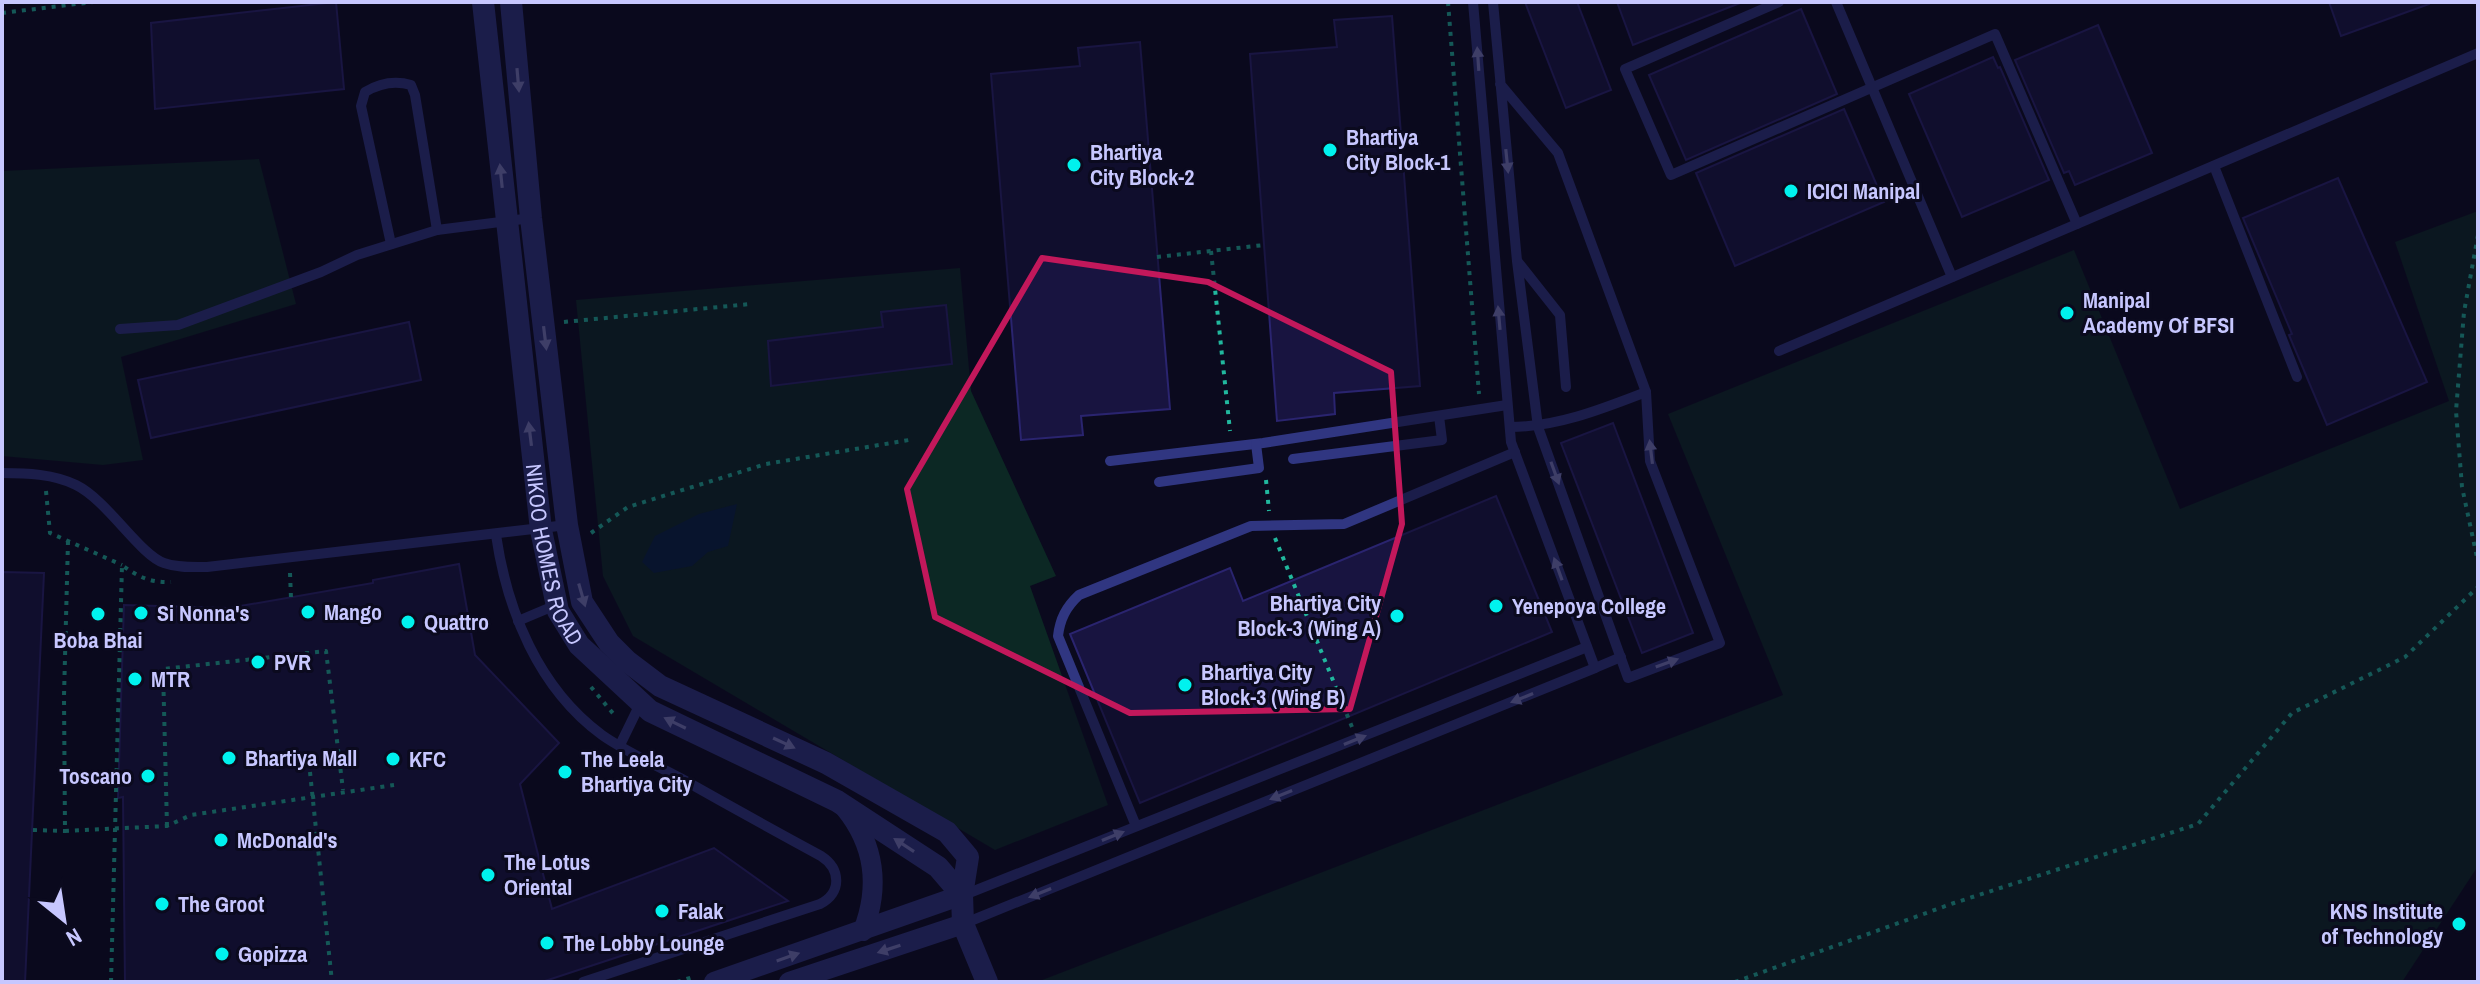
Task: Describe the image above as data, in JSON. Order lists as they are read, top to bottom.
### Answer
{
  "streets": {
    "street": ["NIKOO HOMES ROAD"]
  },
  "places": [
    "Bhartiya City Block-1",
    "Bhartiya City Block-2",
    "ICICI Manipal",
    "Manipal Academy Of BFSI",
    "Yenepoya College",
    "Mango",
    "Si Nonna's",
    "Boba Bhai",
    "Bhartiya City Block-3 (Wing A)",
    "Quattro",
    "PVR",
    "MTR",
    "Bhartiya City Block-3 (Wing B)",
    "Bhartiya Mall",
    "KFC",
    "The Leela Bhartiya City",
    "Toscano",
    "McDonald's",
    "The Lotus Oriental",
    "The Groot",
    "Falak",
    "KNS Institute of Technology",
    "The Lobby Lounge",
    "Gopizza"
  ],
  "north": "bottom right"
}
